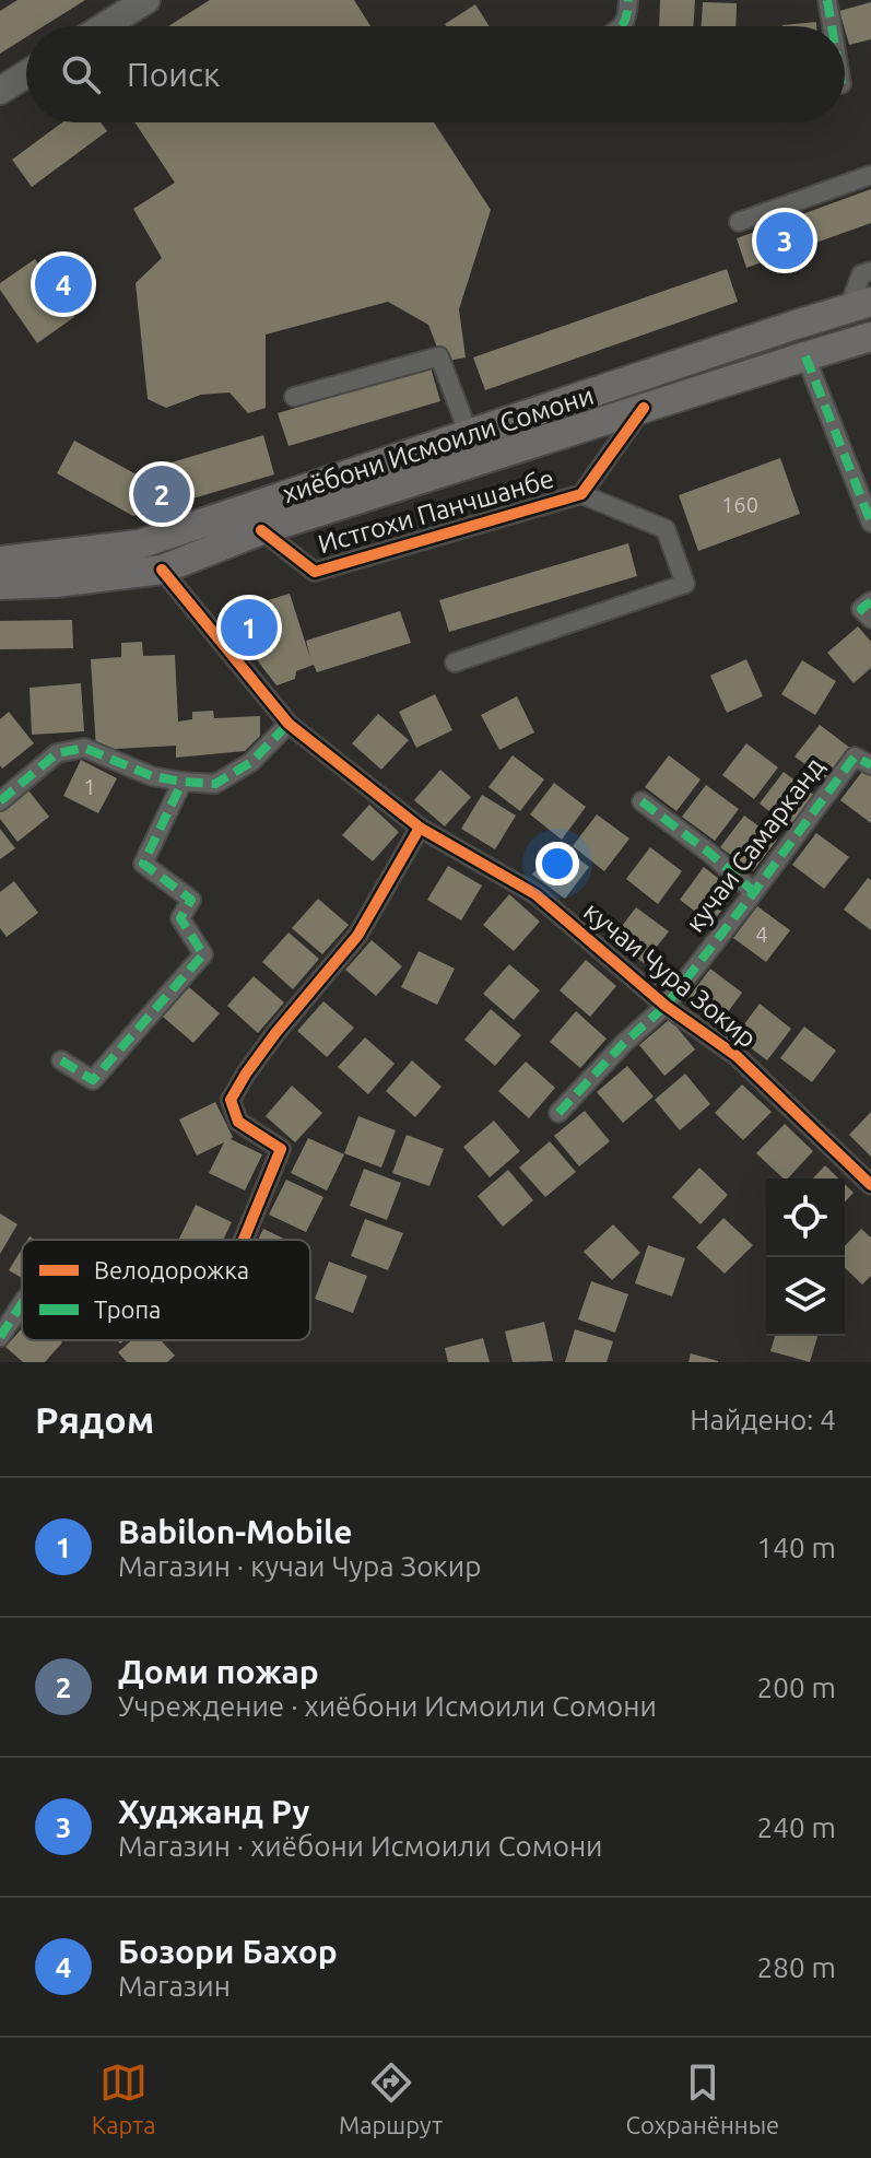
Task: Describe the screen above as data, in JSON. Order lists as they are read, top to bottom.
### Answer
{
  "streets": {
    "main road": ["хиёбони Исмоили Сомони"],
    "street": ["Истгохи Панчшанбе", "кучаи Самарканд", "кучаи Чура Зокир"]
  },
  "crossings": [
    ["кучаи Самарканд", "кучаи Чура Зокир"]
  ],
  "house_numbers": ["160", "1", "4"],
  "legend": ["Велодорожка", "Тропа"],
  "page": {
    "search": "Поиск",
    "pins": [
      "3",
      "4",
      "2",
      "1"
    ],
    "heading": ["Рядом", "Найдено: 4"],
    "list": [
      {
        "mark": "1",
        "name": "Babilon-Mobile",
        "note": "Магазин · кучаи Чура Зокир",
        "value": "140 m"
      },
      {
        "mark": "2",
        "name": "Доми пожар",
        "note": "Учреждение · хиёбони Исмоили Сомони",
        "value": "200 m"
      },
      {
        "mark": "3",
        "name": "Худжанд Ру",
        "note": "Магазин · хиёбони Исмоили Сомони",
        "value": "240 m"
      },
      {
        "mark": "4",
        "name": "Бозори Бахор",
        "note": "Магазин",
        "value": "280 m"
      }
    ],
    "nav": ["Карта", "Маршрут", "Сохранённые"]
  }
}
